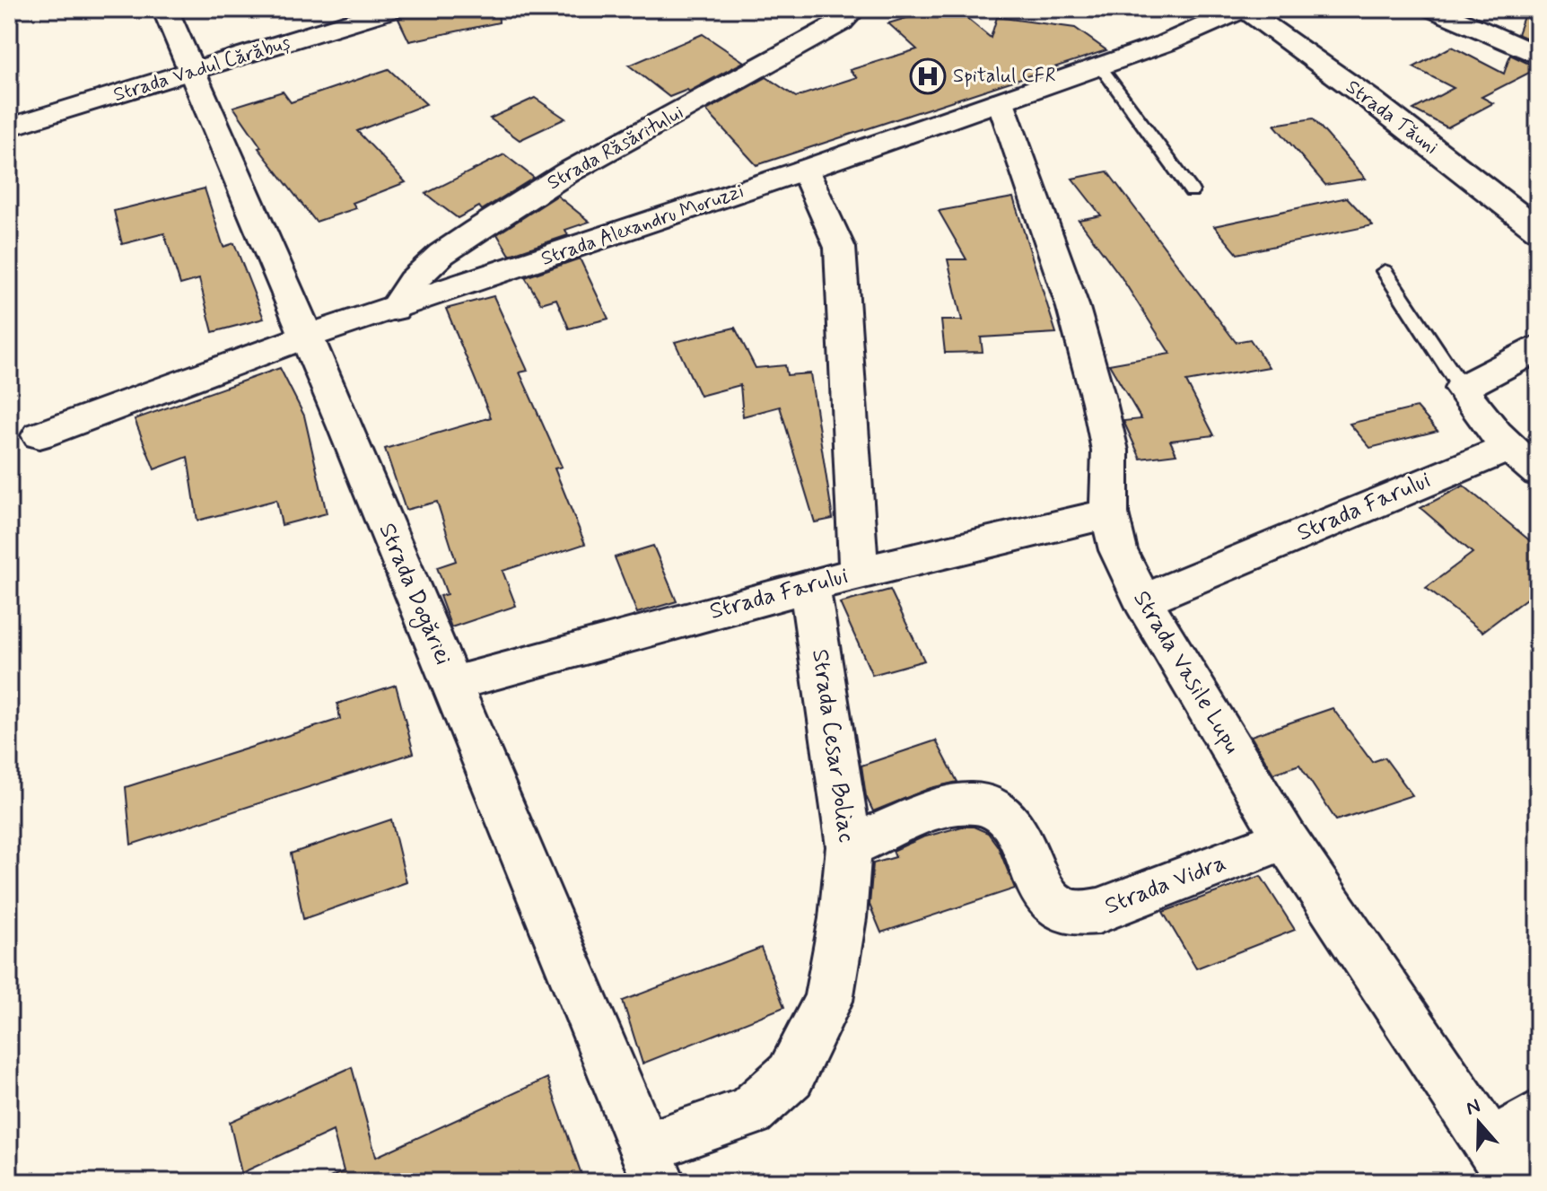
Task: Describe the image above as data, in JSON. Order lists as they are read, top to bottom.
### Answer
{
  "streets": {
    "street": [
      "Strada Vadul Cărăbuș",
      "Strada Tăuni",
      "Strada Răsăritului",
      "Strada Alexandru Moruzzi",
      "Strada Farului",
      "Strada Dogăriei",
      "Strada Vasile Lupu",
      "Strada Cesar Boliac",
      "Strada Vidra"
    ]
  },
  "crossings": [
    ["Strada Vadul Cărăbuș", "Strada Dogăriei"],
    ["Strada Tăuni", "Strada Alexandru Moruzzi"],
    ["Strada Răsăritului", "Strada Alexandru Moruzzi"],
    ["Strada Alexandru Moruzzi", "Strada Dogăriei"],
    ["Strada Alexandru Moruzzi", "Strada Vasile Lupu"],
    ["Strada Farului", "Strada Dogăriei"],
    ["Strada Farului", "Strada Vasile Lupu"],
    ["Strada Farului", "Strada Cesar Boliac"],
    ["Strada Dogăriei", "Strada Cesar Boliac"],
    ["Strada Vasile Lupu", "Strada Vidra"],
    ["Strada Cesar Boliac", "Strada Vidra"]
  ],
  "places": {
    "hospital": ["Spitalul CFR"]
  },
  "north": "top"
}
